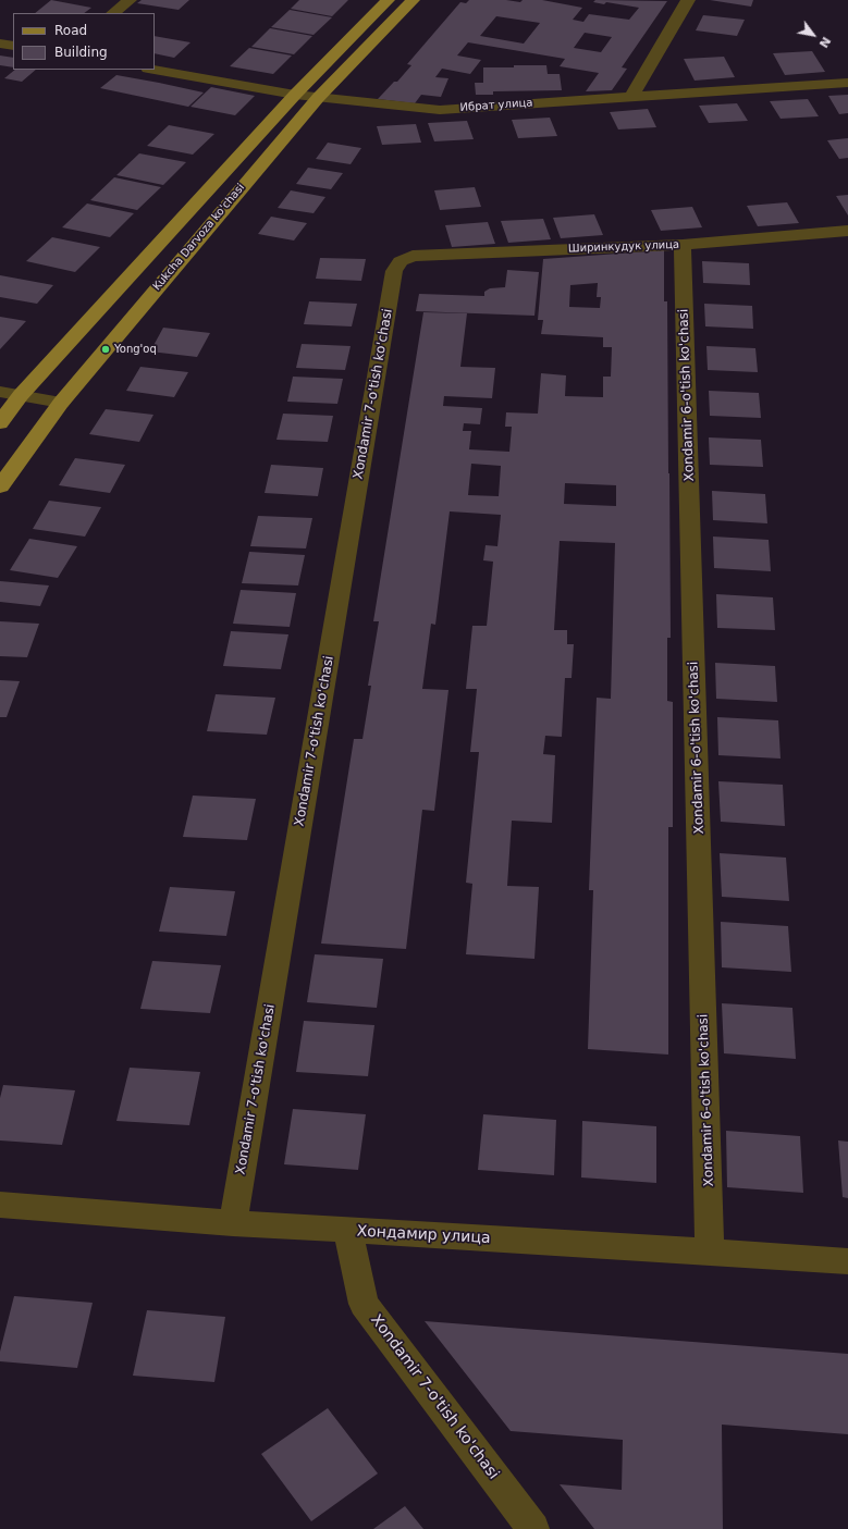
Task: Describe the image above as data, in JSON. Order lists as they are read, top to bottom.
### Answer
{
  "streets": {
    "main road": ["Kukcha Darvoza ko'chasi"],
    "street": [
      "Ибрат улица",
      "Ширинкудук улица",
      "Xondamir 7-o'tish ko'chasi",
      "Xondamir 6-o'tish ko'chasi",
      "Хондамир улица"
    ]
  },
  "crossings": [
    ["Ибрат улица", "Kukcha Darvoza ko'chasi"],
    ["Ширинкудук улица", "Xondamir 7-o'tish ko'chasi"],
    ["Ширинкудук улица", "Xondamir 6-o'tish ko'chasi"],
    ["Xondamir 7-o'tish ko'chasi", "Хондамир улица"],
    ["Xondamir 6-o'tish ko'chasi", "Хондамир улица"]
  ],
  "places": ["Yong'oq"],
  "legend": ["Road", "Building"],
  "north": "bottom right"
}
